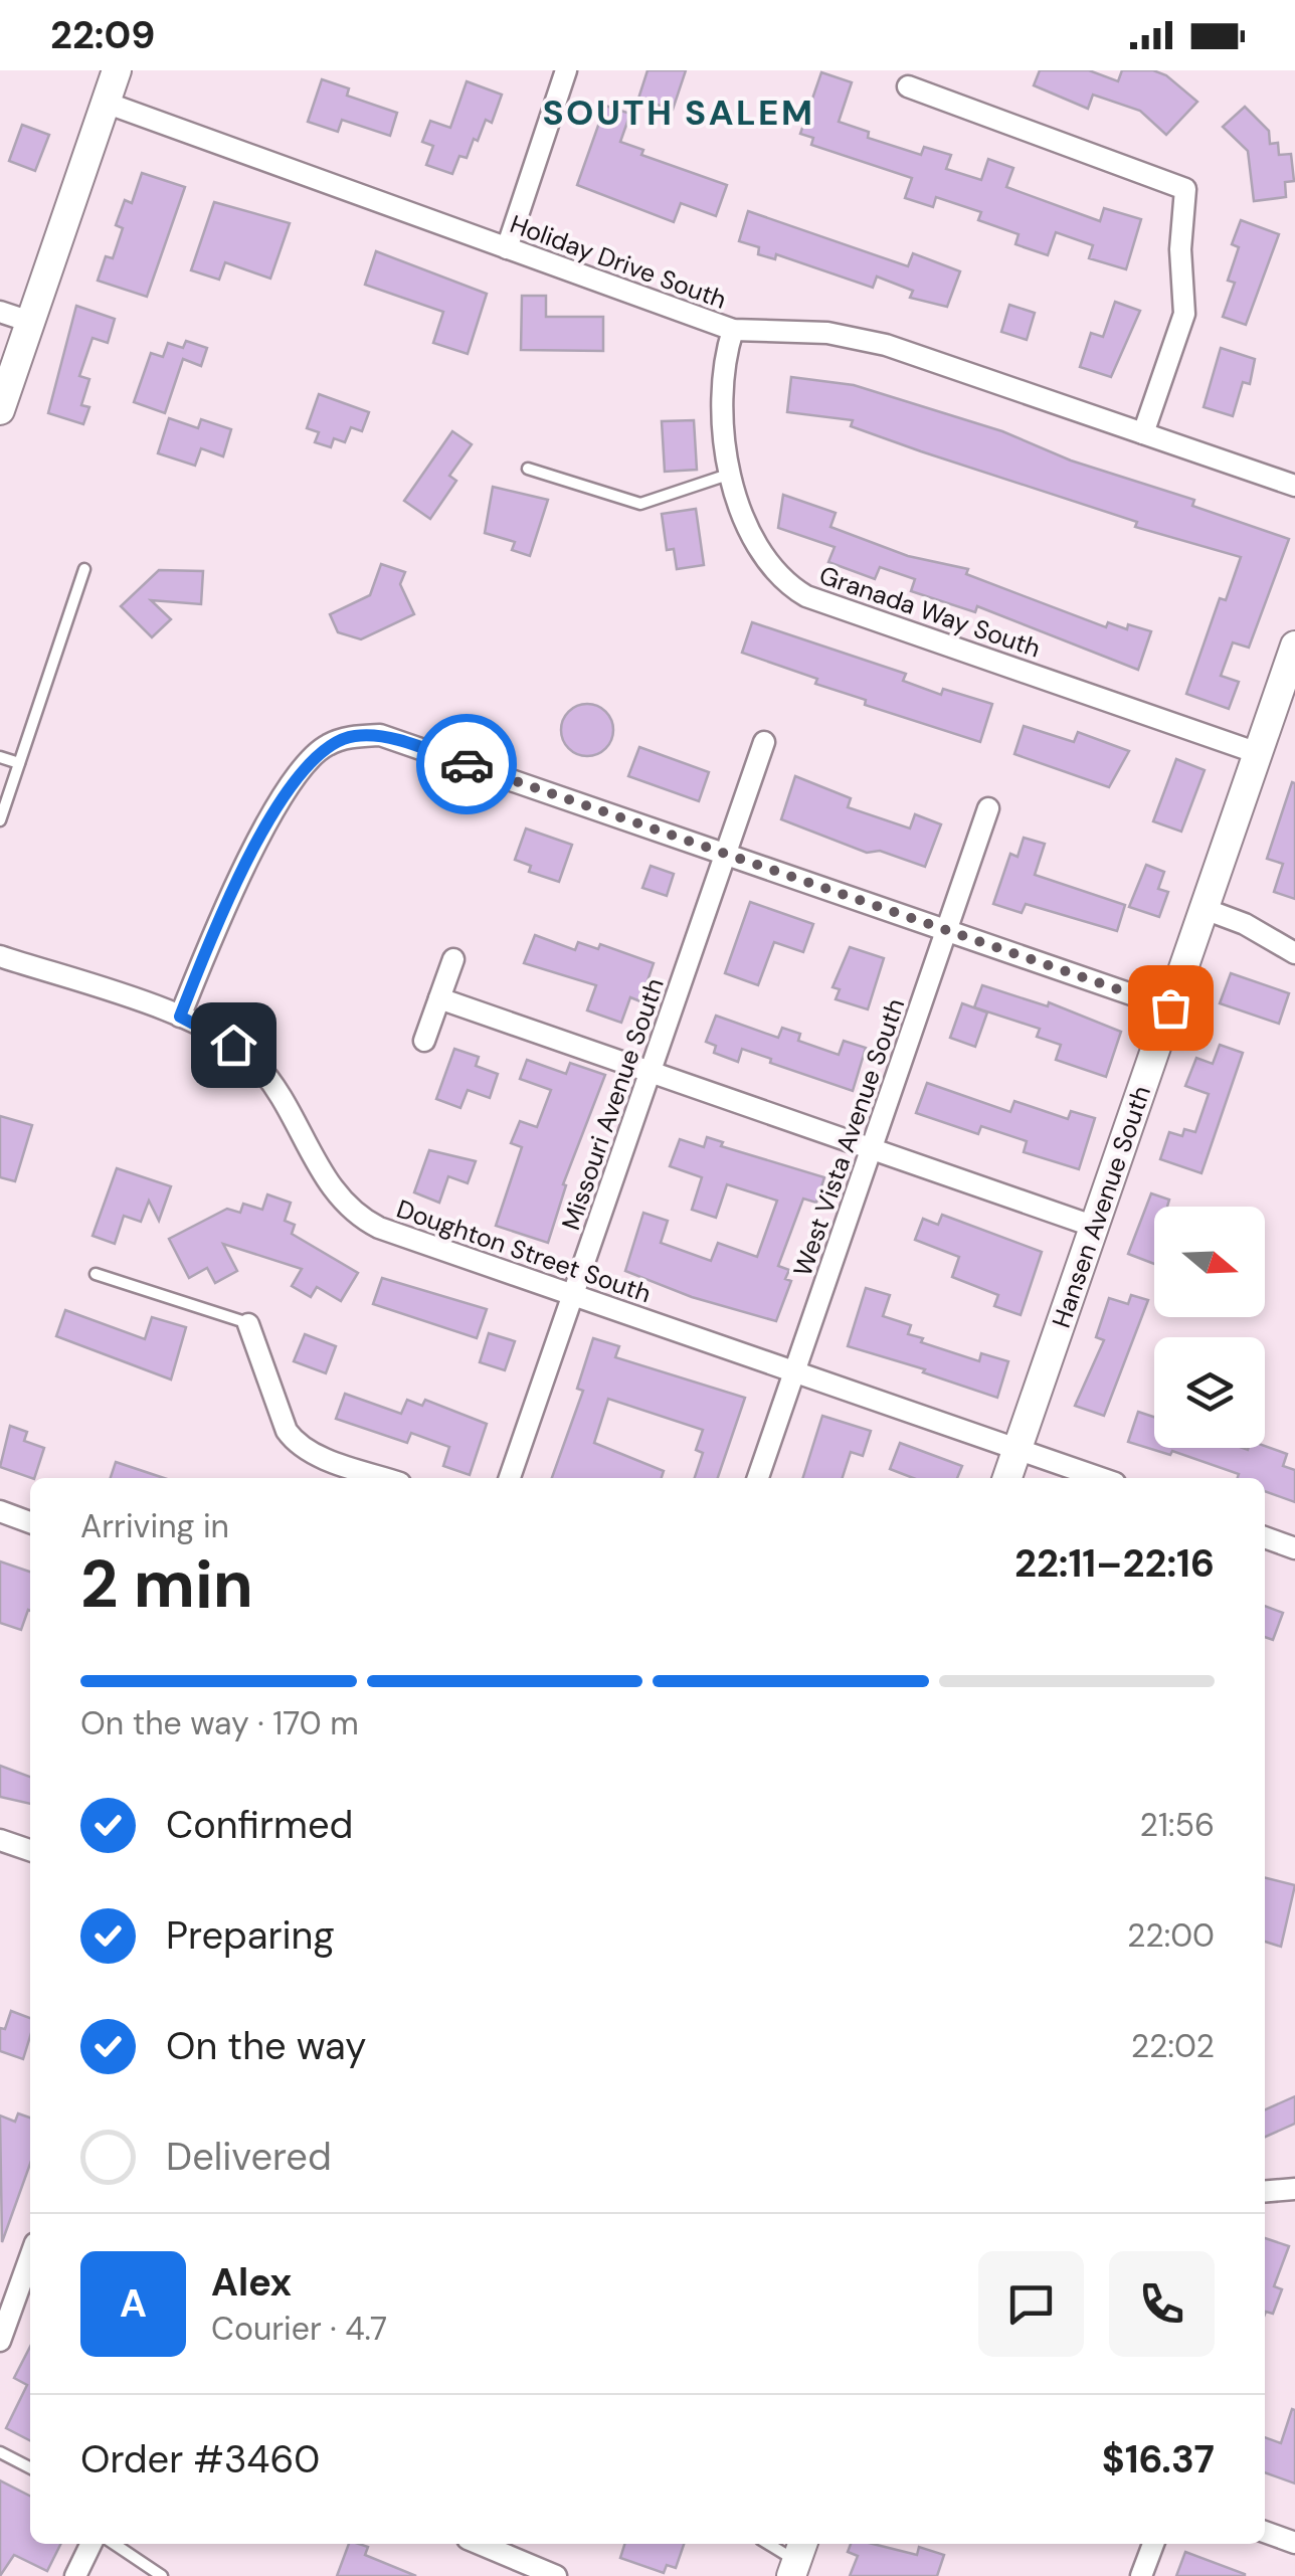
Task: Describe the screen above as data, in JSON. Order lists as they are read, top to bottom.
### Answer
{
  "streets": {
    "street": [
      "Holiday Drive South",
      "Granada Way South",
      "Missouri Avenue South",
      "West Vista Avenue South",
      "Hansen Avenue South",
      "Doughton Street South"
    ]
  },
  "crossings": [
    ["Holiday Drive South", "Granada Way South"],
    ["Granada Way South", "Hansen Avenue South"],
    ["Missouri Avenue South", "Doughton Street South"],
    ["West Vista Avenue South", "Doughton Street South"],
    ["Hansen Avenue South", "Doughton Street South"]
  ],
  "districts": ["SOUTH SALEM"],
  "north": "right",
  "page": {
    "status": "22:09",
    "heading": ["2 min", "Arriving in", "22:11–22:16"],
    "panel": [
      "Alex",
      "Courier · 4.7",
      "Order #3460",
      "$16.37"
    ],
    "bar": "On the way · 170 m",
    "list": [
      ["Confirmed", "21:56"],
      ["Preparing", "22:00"],
      ["On the way", "22:02"],
      "Delivered"
    ],
    "round": "A"
  }
}
